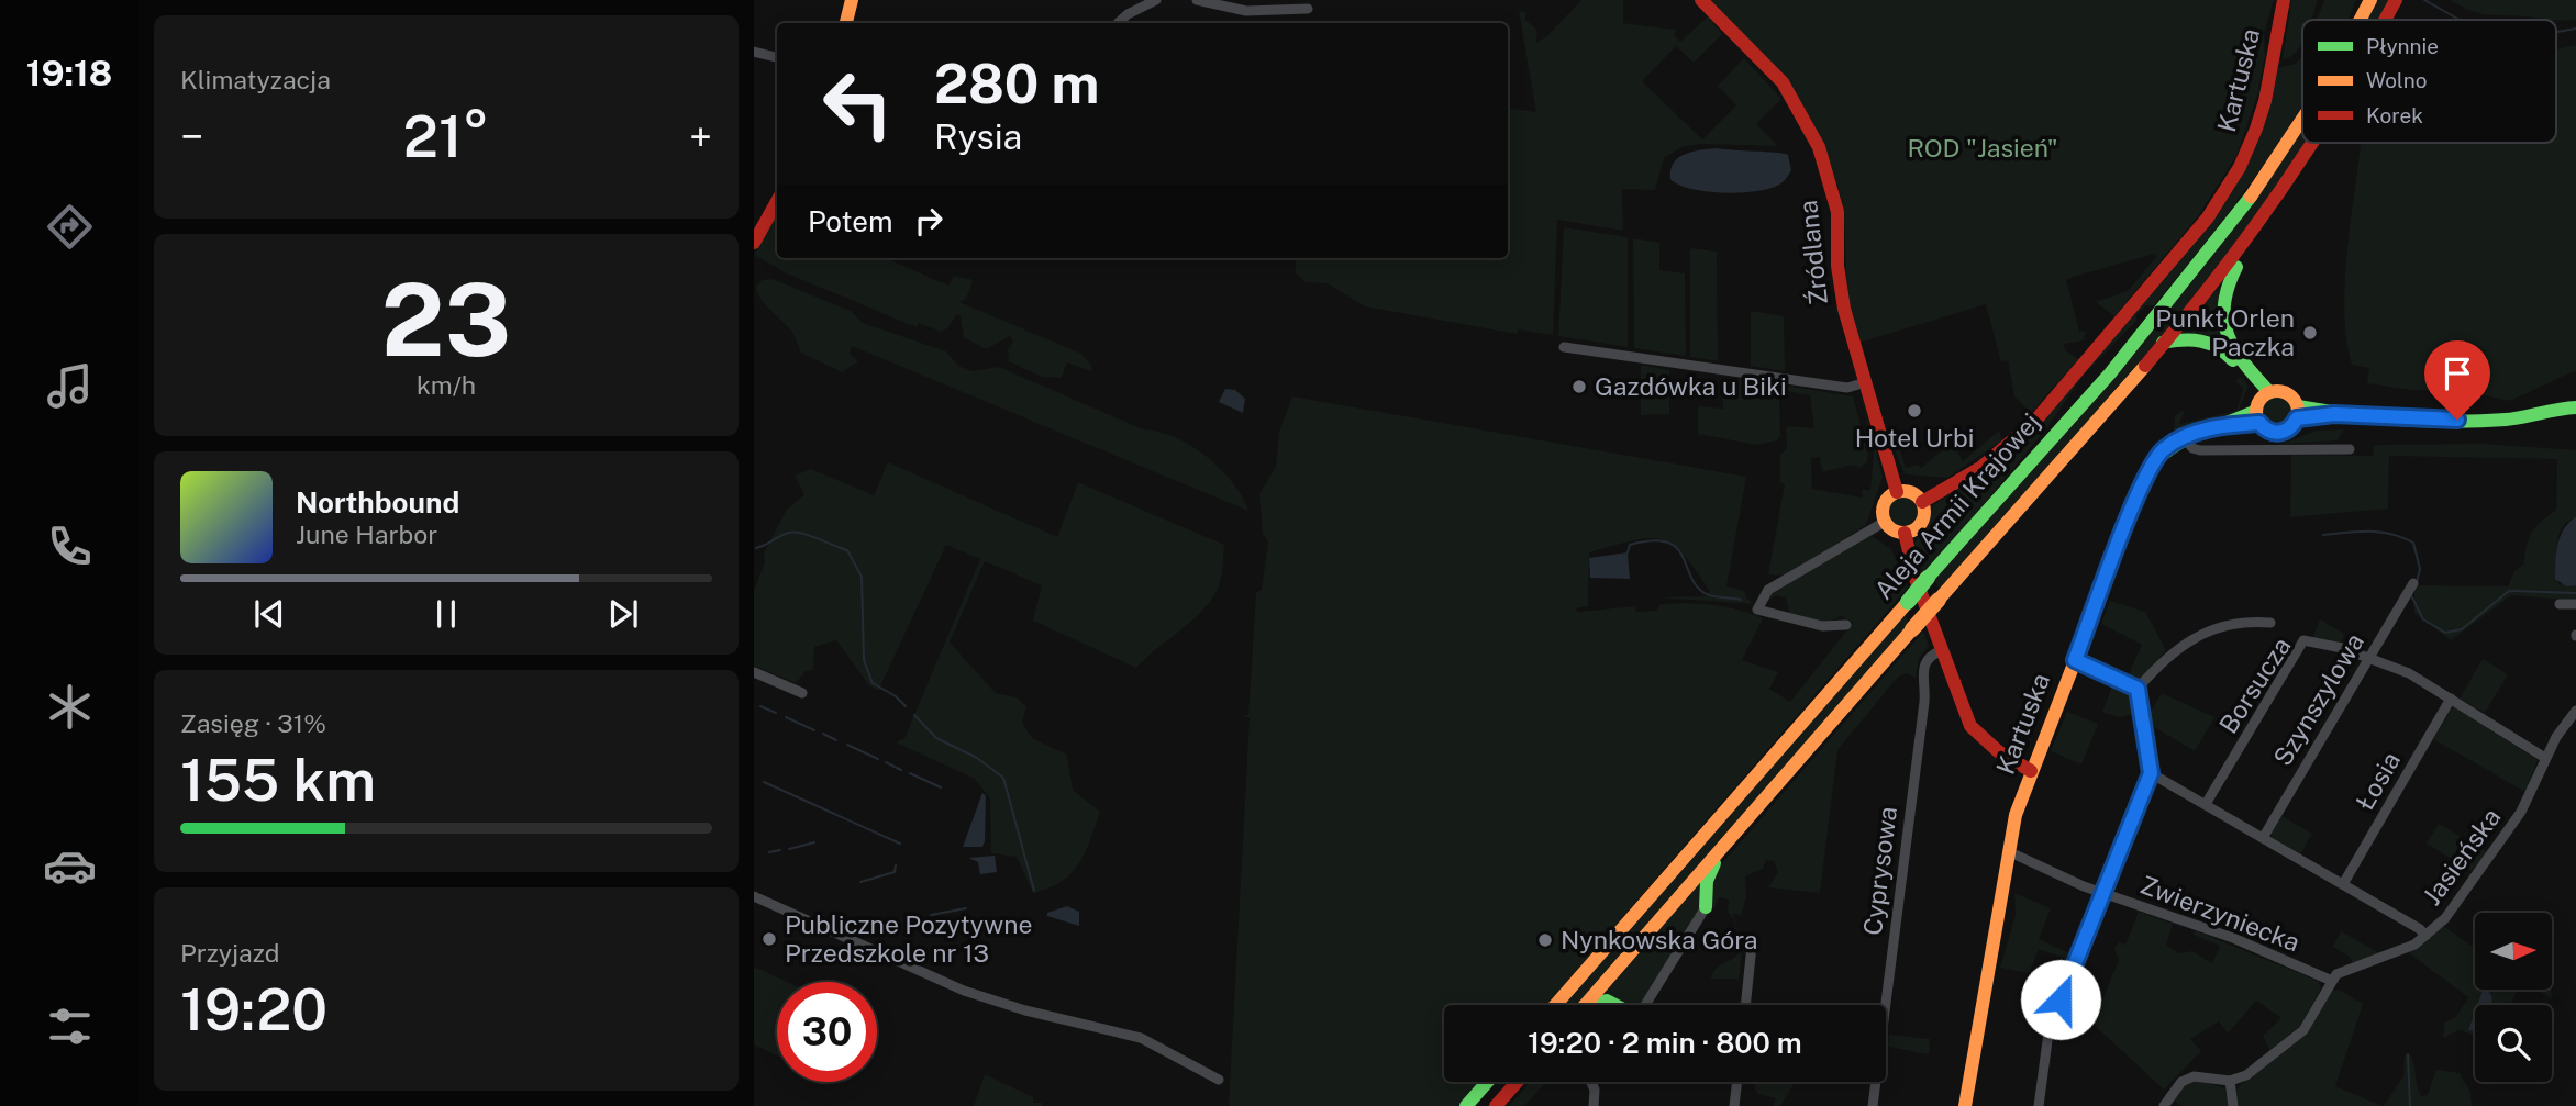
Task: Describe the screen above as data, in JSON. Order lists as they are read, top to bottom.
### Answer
{
  "streets": {
    "main road": ["Kartuska", "Źródlana", "Aleja Armii Krajowej"],
    "street": [
      "Borsucza",
      "Szynszylowa",
      "Łosia",
      "Jasieńska",
      "Cyprysowa",
      "Zwierzyniecka"
    ]
  },
  "crossings": [
    ["Kartuska", "Źródlana"],
    ["Kartuska", "Zwierzyniecka"],
    ["Borsucza", "Szynszylowa"],
    ["Jasieńska", "Zwierzyniecka"]
  ],
  "parks": ["ROD \"Jasień\""],
  "places": [
    "Punkt Orlen Paczka",
    "Gazdówka u Biki",
    "Hotel Urbi",
    "Publiczne Pozytywne Przedszkole nr 13",
    "Nynkowska Góra"
  ],
  "legend": ["Płynnie", "Wolno", "Korek"],
  "north": "right",
  "page": {
    "tabs": "19:18",
    "tile": [
      "Klimatyzacja",
      ["23", "km/h"],
      ["Zasięg · 31%", "155 km"],
      ["Przyjazd", "19:20"]
    ],
    "turn": ["280 m", "Rysia"],
    "heat": ["−", "21°", "+"],
    "then": "Potem",
    "song": ["Northbound", "June Harbor"],
    "limit": "30",
    "trip": "19:20 · 2 min · 800 m"
  }
}
